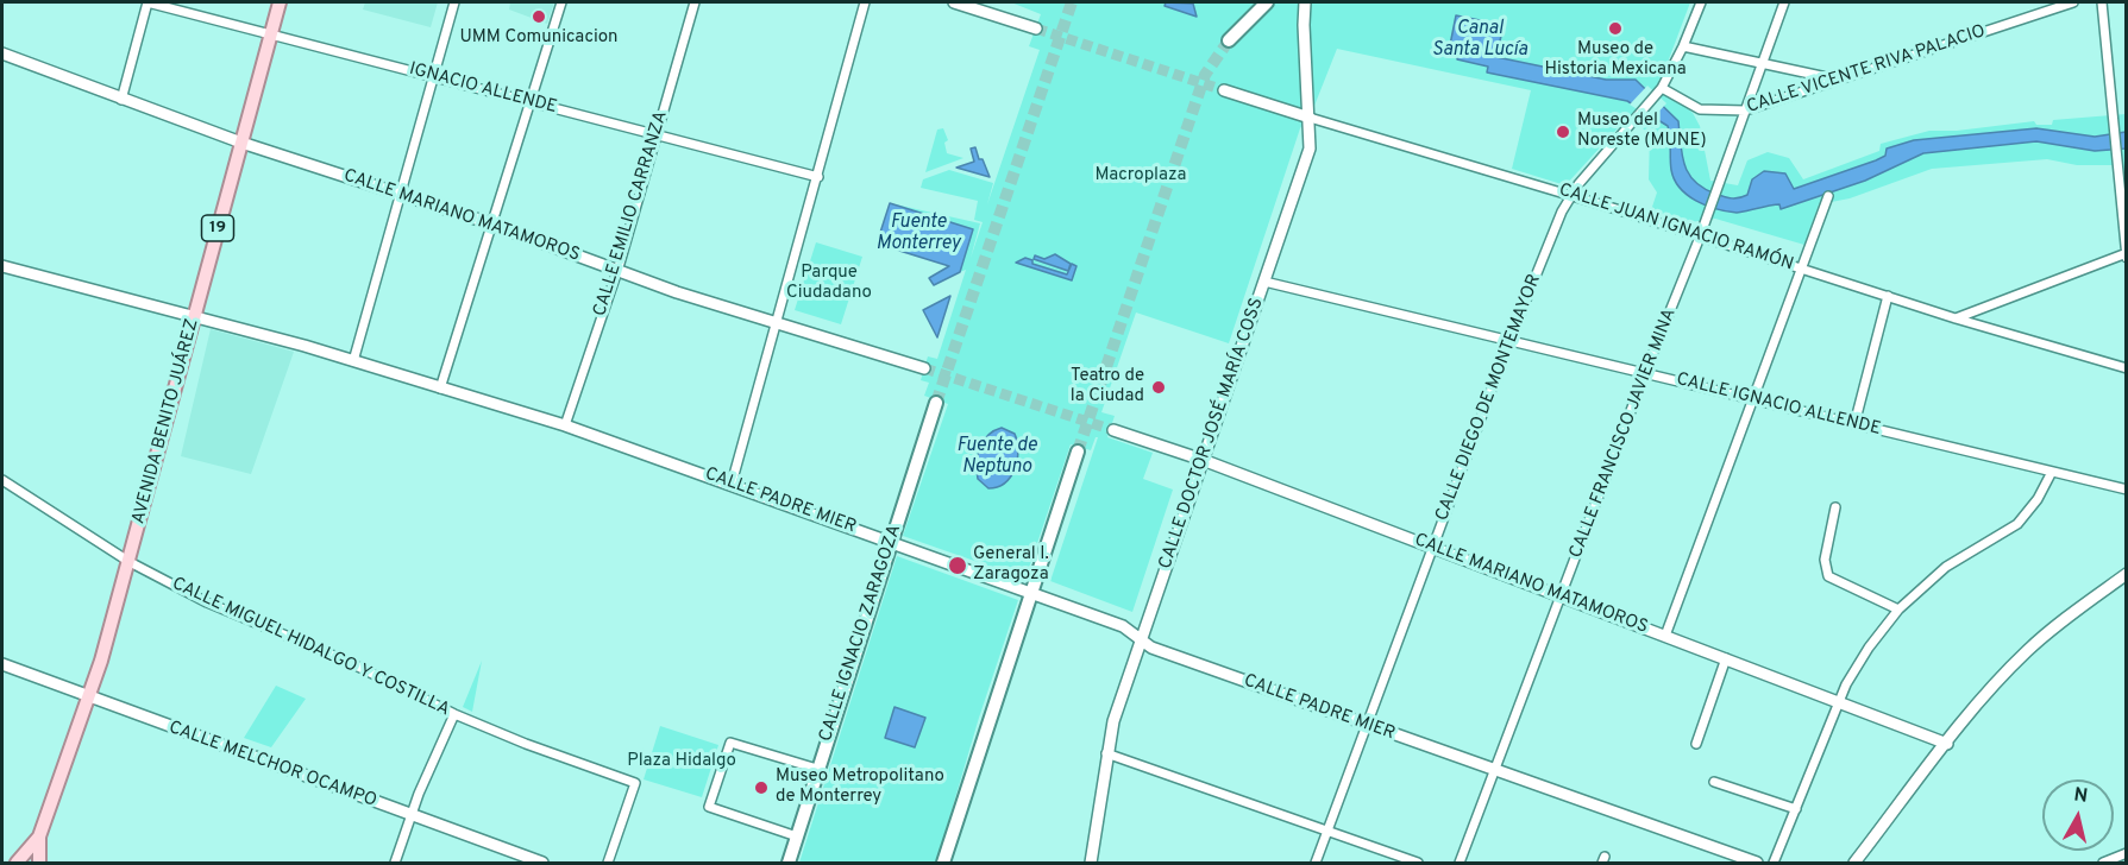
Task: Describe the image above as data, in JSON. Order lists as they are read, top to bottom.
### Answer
{
  "streets": {
    "main road": ["19", "AVENIDA BENITO JUÁREZ", "CALLE IGNACIO ZARAGOZA"],
    "street": [
      "CALLE VICENTE RIVA PALACIO",
      "IGNACIO ALLENDE",
      "CALLE EMILIO CARRANZA",
      "CALLE MARIANO MATAMOROS",
      "CALLE JUAN IGNACIO RAMÓN",
      "CALLE DIEGO DE MONTEMAYOR",
      "CALLE IGNACIO ALLENDE",
      "CALLE DOCTOR JOSÉ MARÍA COSS",
      "CALLE FRANCISCO JAVIER MINA",
      "CALLE PADRE MIER",
      "CALLE MIGUEL HIDALGO Y COSTILLA",
      "CALLE MELCHOR OCAMPO"
    ]
  },
  "crossings": [
    ["CALLE VICENTE RIVA PALACIO", "CALLE DIEGO DE MONTEMAYOR"],
    ["CALLE VICENTE RIVA PALACIO", "CALLE FRANCISCO JAVIER MINA"],
    ["IGNACIO ALLENDE", "CALLE EMILIO CARRANZA"],
    ["IGNACIO ALLENDE", "AVENIDA BENITO JUÁREZ"],
    ["CALLE EMILIO CARRANZA", "CALLE MARIANO MATAMOROS"],
    ["CALLE EMILIO CARRANZA", "CALLE PADRE MIER"],
    ["CALLE MARIANO MATAMOROS", "CALLE DIEGO DE MONTEMAYOR"],
    ["CALLE MARIANO MATAMOROS", "AVENIDA BENITO JUÁREZ"],
    ["CALLE MARIANO MATAMOROS", "CALLE DOCTOR JOSÉ MARÍA COSS"],
    ["CALLE MARIANO MATAMOROS", "CALLE FRANCISCO JAVIER MINA"],
    ["CALLE JUAN IGNACIO RAMÓN", "CALLE DIEGO DE MONTEMAYOR"],
    ["CALLE JUAN IGNACIO RAMÓN", "CALLE DOCTOR JOSÉ MARÍA COSS"],
    ["CALLE JUAN IGNACIO RAMÓN", "CALLE FRANCISCO JAVIER MINA"],
    ["CALLE DIEGO DE MONTEMAYOR", "CALLE IGNACIO ALLENDE"],
    ["CALLE DIEGO DE MONTEMAYOR", "CALLE PADRE MIER"],
    ["CALLE IGNACIO ALLENDE", "CALLE DOCTOR JOSÉ MARÍA COSS"],
    ["CALLE IGNACIO ALLENDE", "CALLE FRANCISCO JAVIER MINA"],
    ["AVENIDA BENITO JUÁREZ", "CALLE PADRE MIER"],
    ["AVENIDA BENITO JUÁREZ", "CALLE MIGUEL HIDALGO Y COSTILLA"],
    ["AVENIDA BENITO JUÁREZ", "CALLE MELCHOR OCAMPO"],
    ["CALLE DOCTOR JOSÉ MARÍA COSS", "CALLE PADRE MIER"],
    ["CALLE FRANCISCO JAVIER MINA", "CALLE PADRE MIER"],
    ["CALLE PADRE MIER", "CALLE IGNACIO ZARAGOZA"]
  ],
  "water": ["Canal Santa Lucía", "Fuente Monterrey", "Fuente de Neptuno"],
  "parks": ["Macroplaza", "Parque Ciudadano", "Plaza Hidalgo"],
  "places": [
    "UMM Comunicacion",
    "Museo de Historia Mexicana",
    "Museo del Noreste (MUNE)",
    "Teatro de la Ciudad",
    "General I. Zaragoza",
    "Museo Metropolitano de Monterrey"
  ],
  "north": "top"
}
